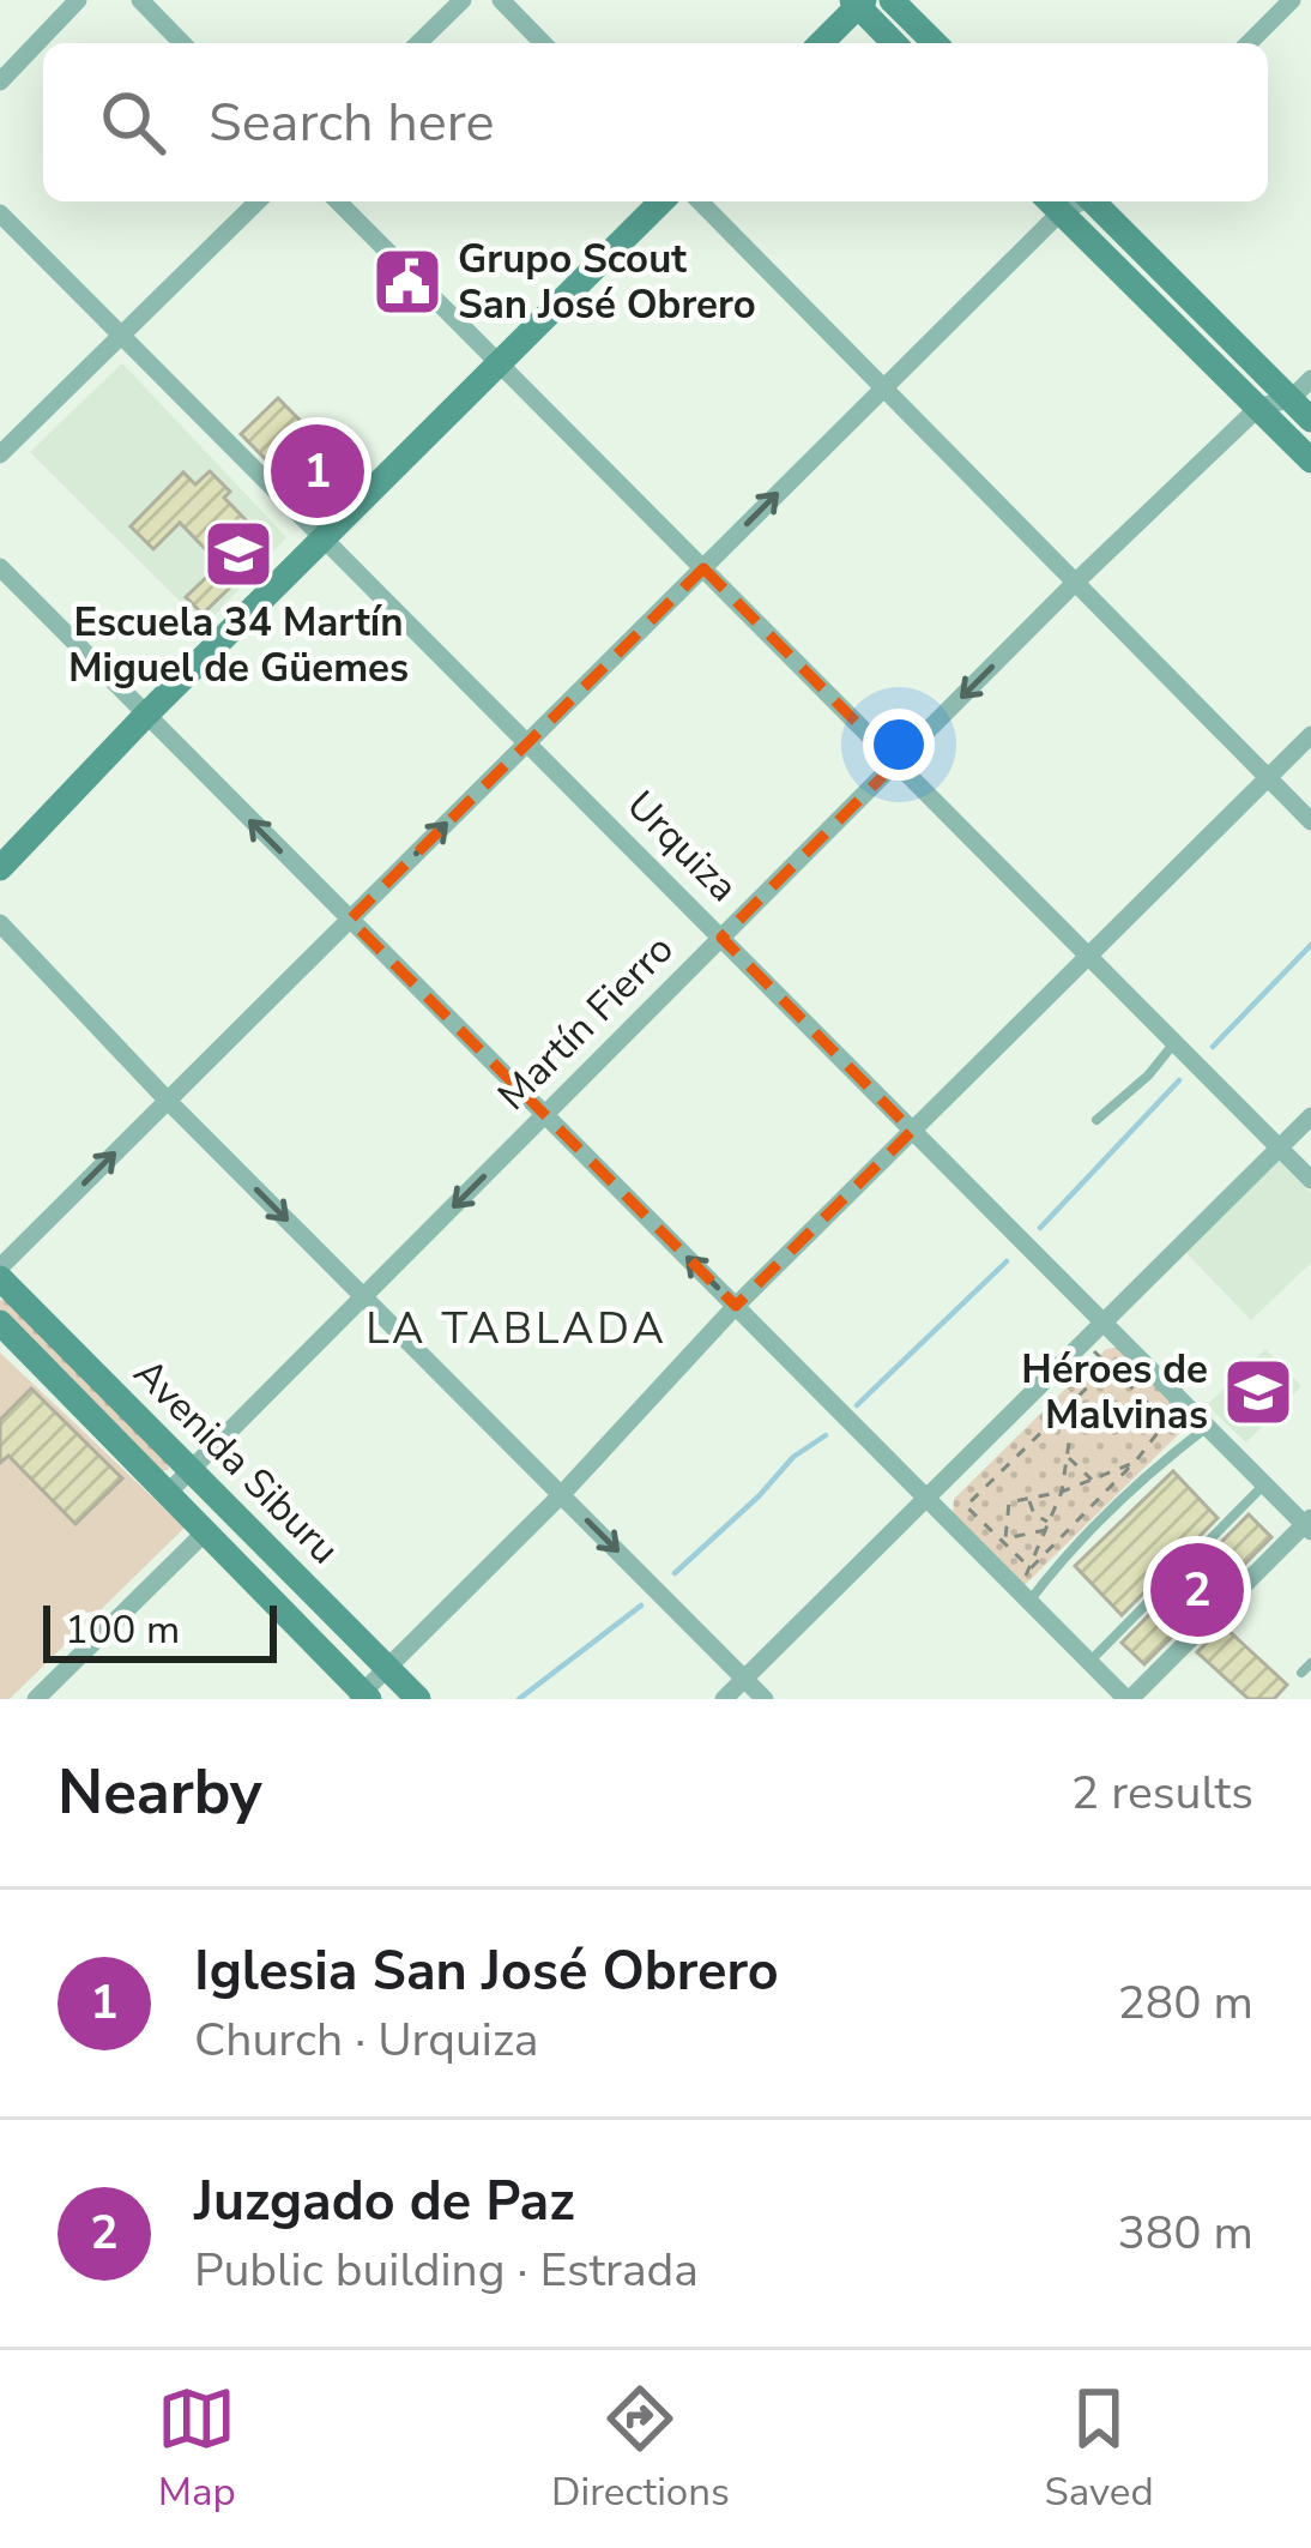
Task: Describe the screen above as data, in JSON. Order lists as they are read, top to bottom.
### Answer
{
  "streets": {
    "main road": ["Avenida Siburu"],
    "street": ["Urquiza", "Martín Fierro"]
  },
  "crossings": [
    ["Urquiza", "Martín Fierro"],
    ["Martín Fierro", "Avenida Siburu"]
  ],
  "districts": ["LA TABLADA"],
  "places": {
    "public building": ["Grupo Scout San José Obrero"],
    "school or university": ["Escuela 34 Martín Miguel de Güemes", "Héroes de Malvinas"]
  },
  "scale_bar": "100 m",
  "page": {
    "search": "Search here",
    "pins": ["1", "2"],
    "scale": "100 m",
    "heading": ["Nearby", "2 results"],
    "list": [
      {
        "mark": "1",
        "name": "Iglesia San José Obrero",
        "note": "Church · Urquiza",
        "value": "280 m"
      },
      {
        "mark": "2",
        "name": "Juzgado de Paz",
        "note": "Public building · Estrada",
        "value": "380 m"
      }
    ],
    "nav": ["Map", "Directions", "Saved"]
  }
}
